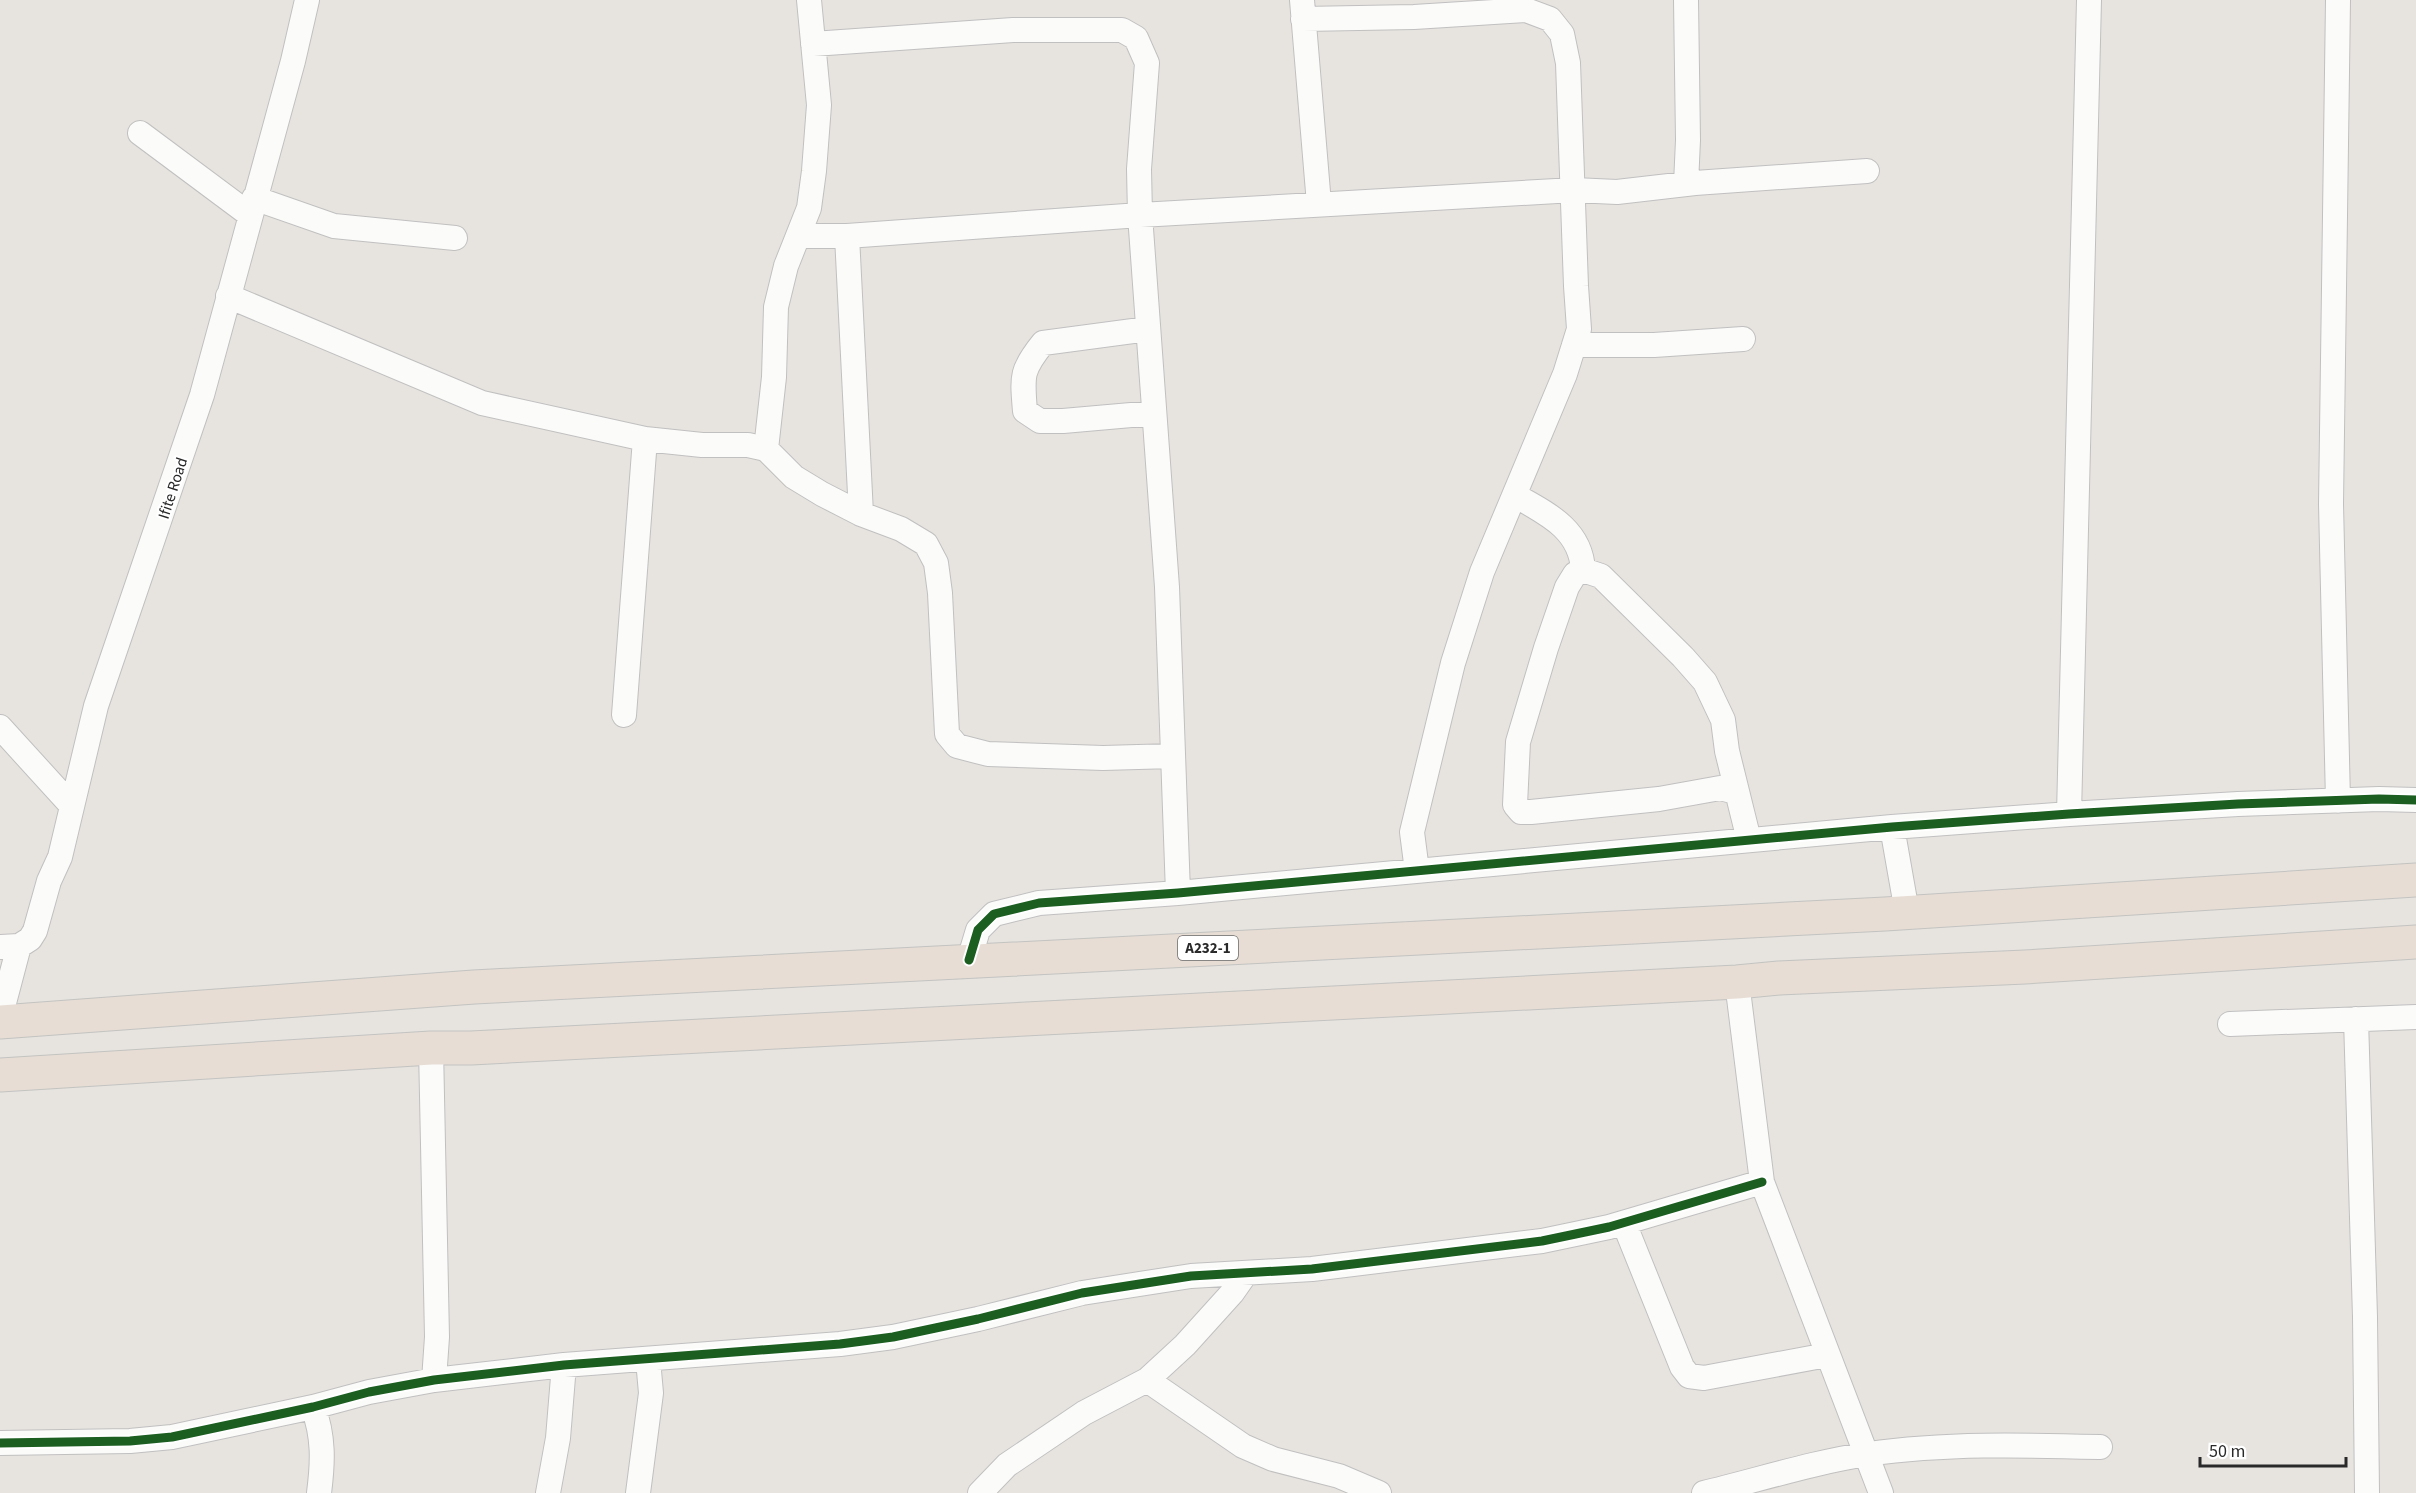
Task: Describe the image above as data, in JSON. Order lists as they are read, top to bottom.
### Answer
{
  "streets": {
    "highway": ["A232-1"],
    "street": ["Ifite Road"]
  },
  "scale_bar": "50 m"
}
